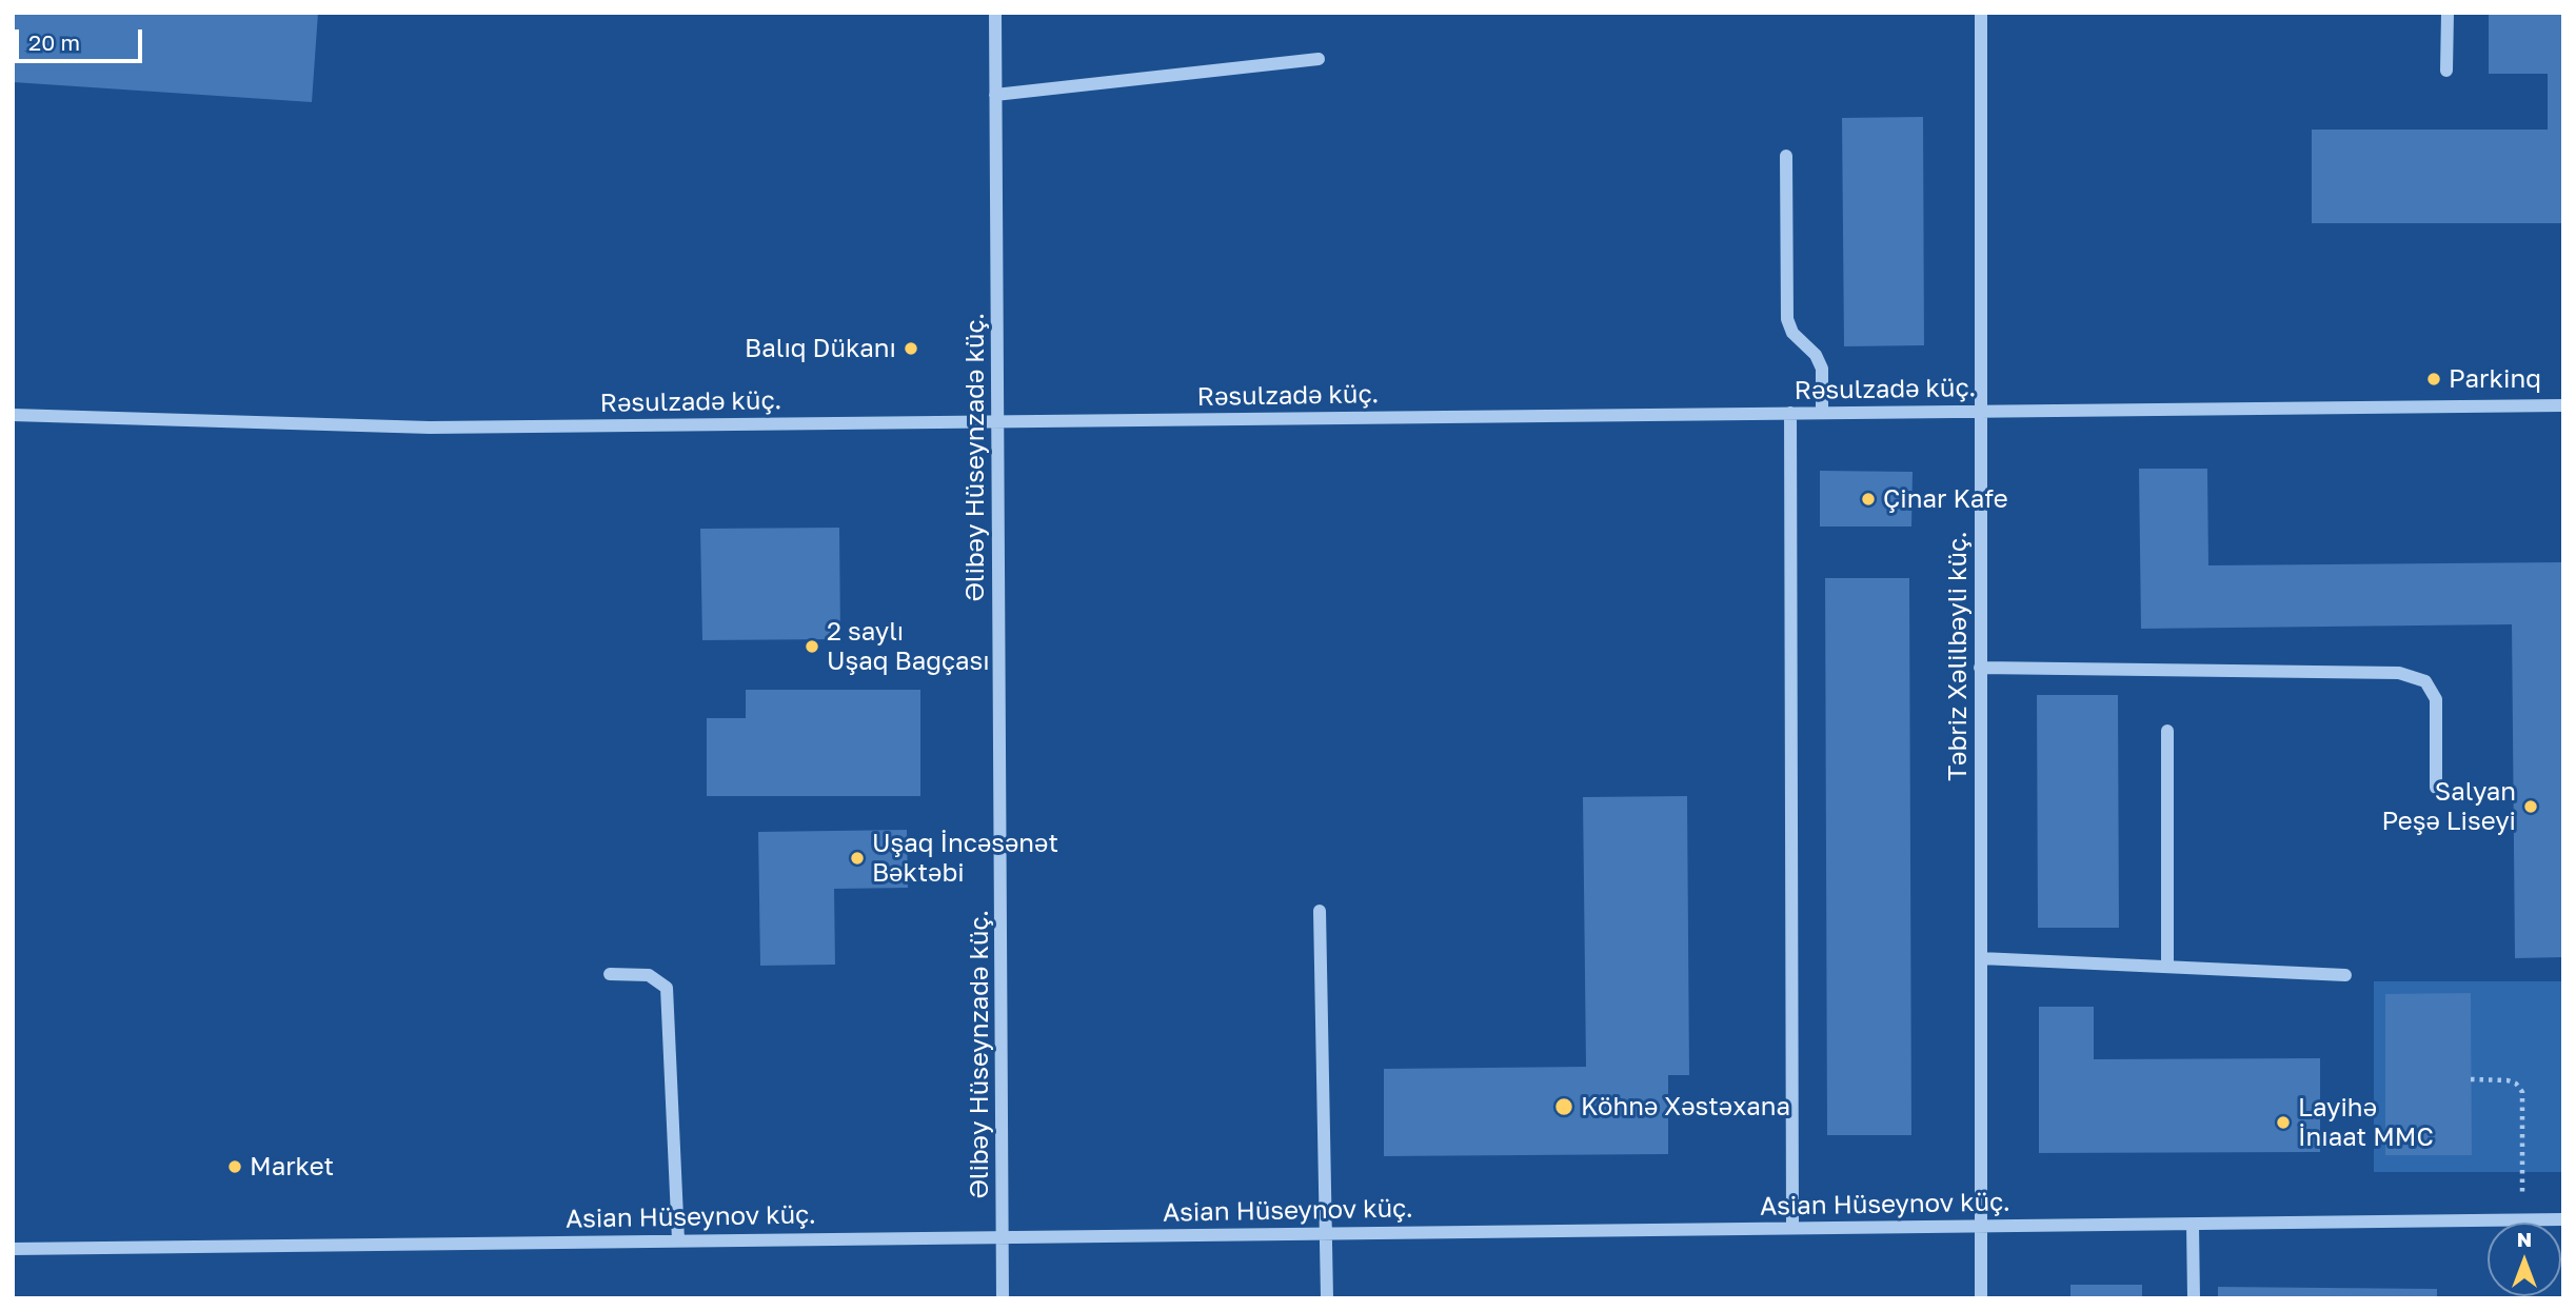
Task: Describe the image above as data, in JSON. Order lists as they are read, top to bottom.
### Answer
{
  "streets": {
    "street": [
      "Rəsulzadə küç.",
      "Əlibəy Hüseynzadə küç.",
      "Təbriz Xəlilbəyli küç.",
      "Asian Hüseynov küç."
    ]
  },
  "crossings": [
    ["Rəsulzadə küç.", "Əlibəy Hüseynzadə küç."],
    ["Rəsulzadə küç.", "Təbriz Xəlilbəyli küç."],
    ["Əlibəy Hüseynzadə küç.", "Asian Hüseynov küç."],
    ["Təbriz Xəlilbəyli küç.", "Asian Hüseynov küç."]
  ],
  "places": [
    "Balıq Dükanı",
    "Parkinq",
    "Çinar Kafe",
    "2 saylı Uşaq Bağçası",
    "Salyan Peşə Liseyi",
    "Uşaq İncəsənət Bəktəbi",
    "Köhnə Xəstəxana",
    "Layihə İnıaat MMC",
    "Market"
  ],
  "scale_bar": "20 m",
  "north": "top"
}
